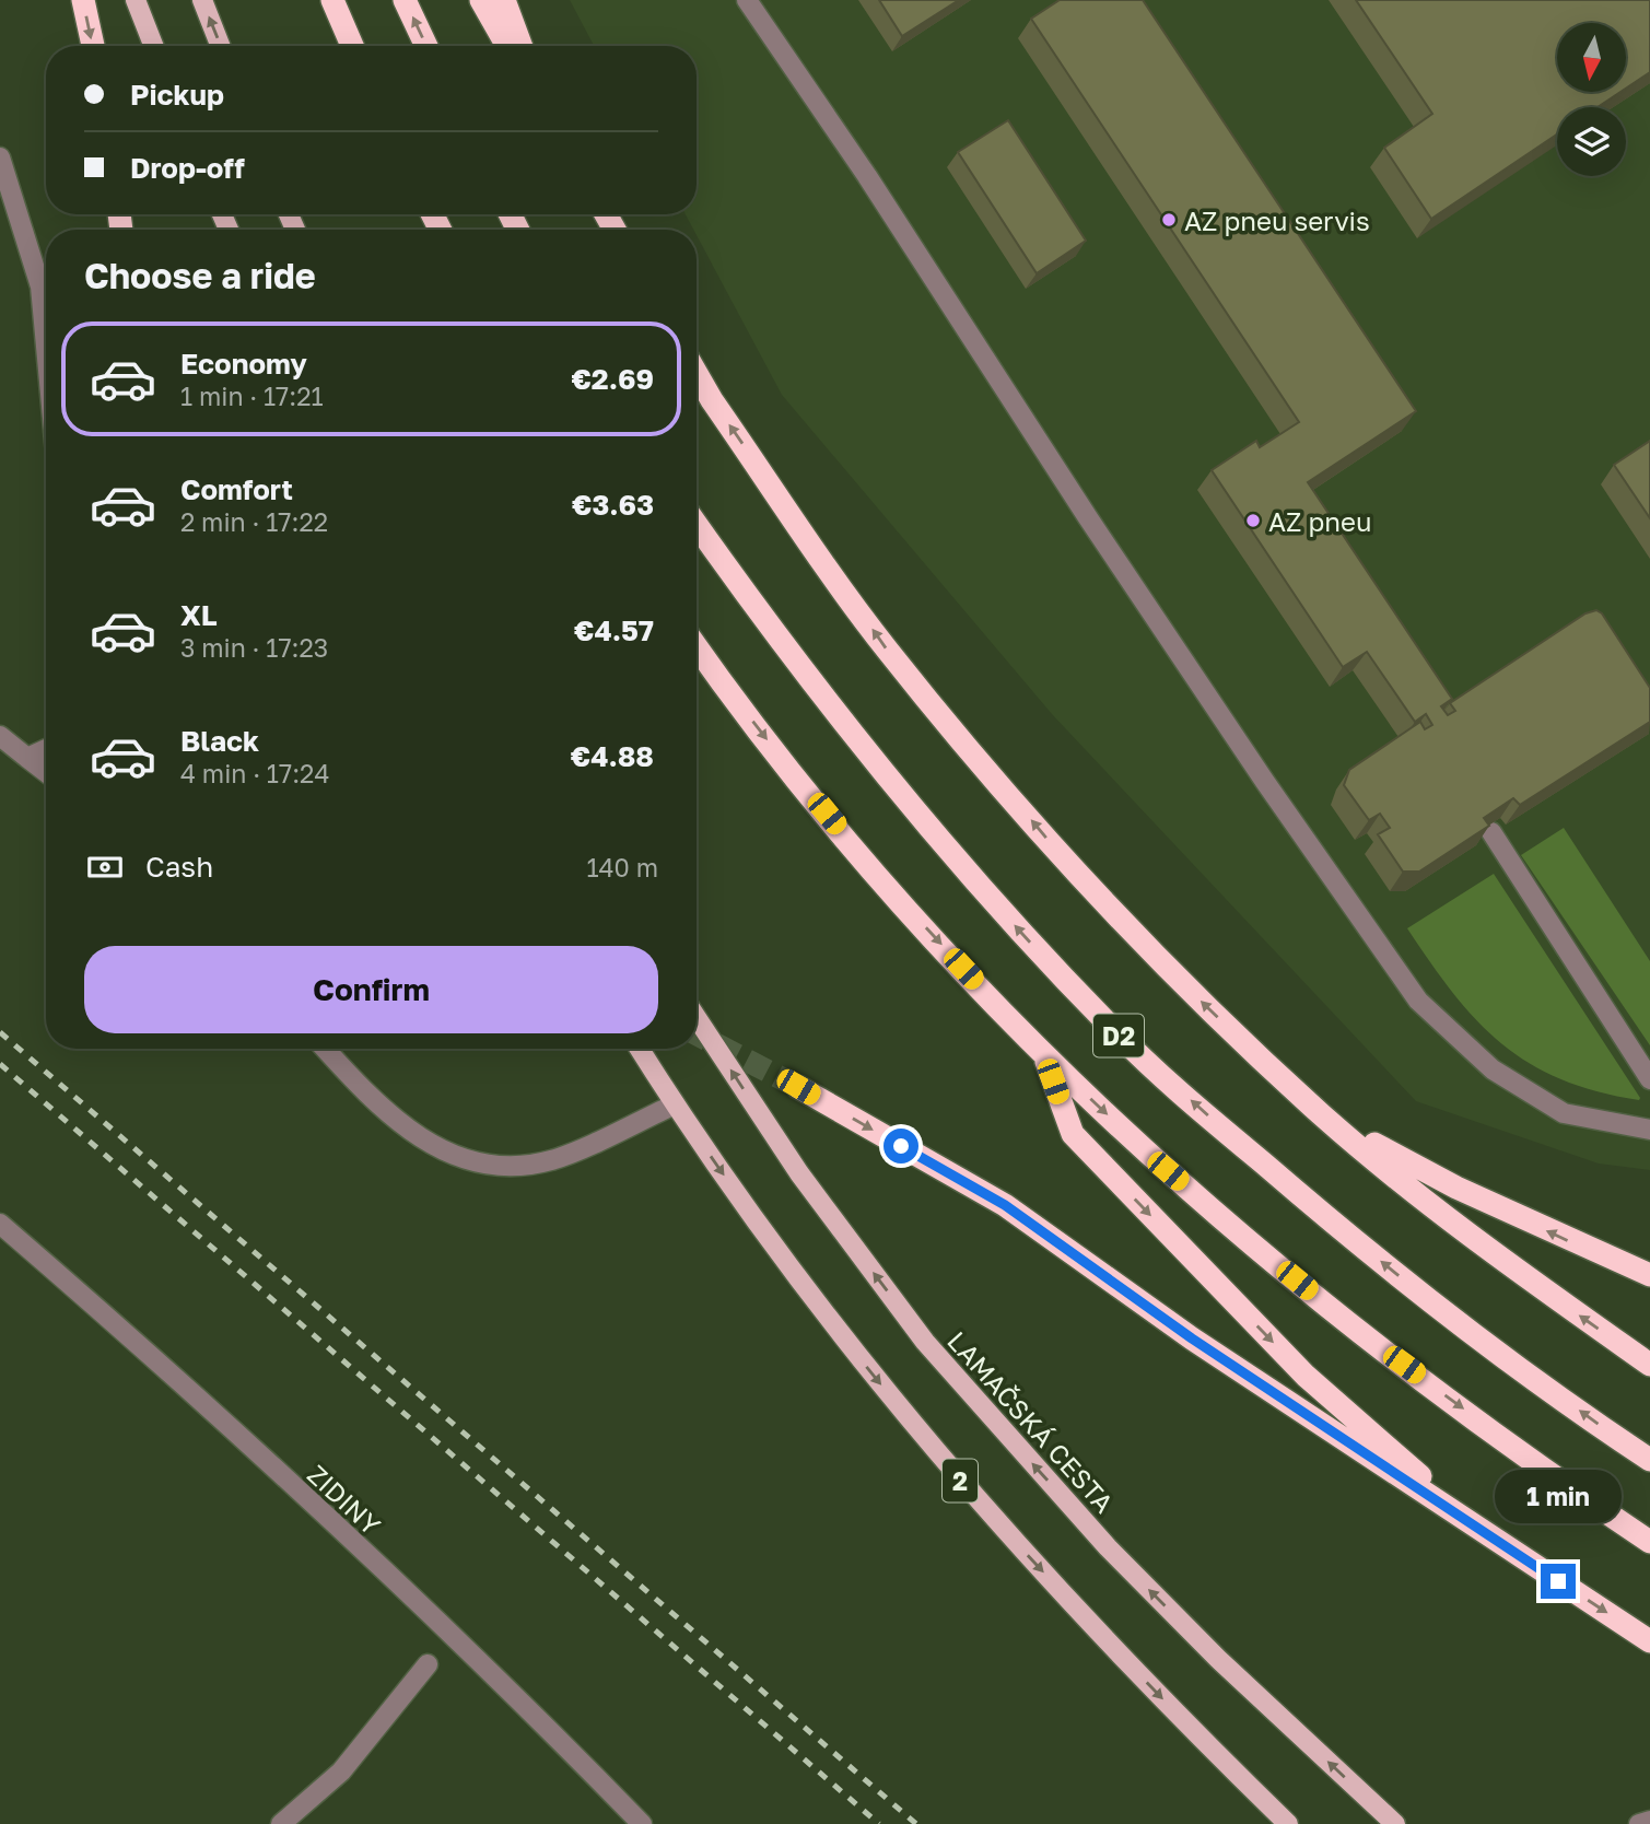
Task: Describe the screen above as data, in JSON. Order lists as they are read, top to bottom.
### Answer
{
  "streets": {
    "highway": ["D2"],
    "main road": ["LAMAČSKÁ CESTA", "2"],
    "street": ["ZIDINY"]
  },
  "places": ["AZ pneu servis", "AZ pneu"],
  "north": "bottom",
  "page": {
    "banner": ["Pickup", "Drop-off"],
    "heading": "Choose a ride",
    "list": [
      {
        "name": "Economy",
        "note": "1 min · 17:21",
        "value": "€2.69"
      },
      {
        "name": "Comfort",
        "note": "2 min · 17:22",
        "value": "€3.63"
      },
      {
        "name": "XL",
        "note": "3 min · 17:23",
        "value": "€4.57"
      },
      {
        "name": "Black",
        "note": "4 min · 17:24",
        "value": "€4.88"
      }
    ],
    "pay": ["Cash", "140 m"],
    "buttons": "Confirm",
    "bubble": "1 min"
  }
}
